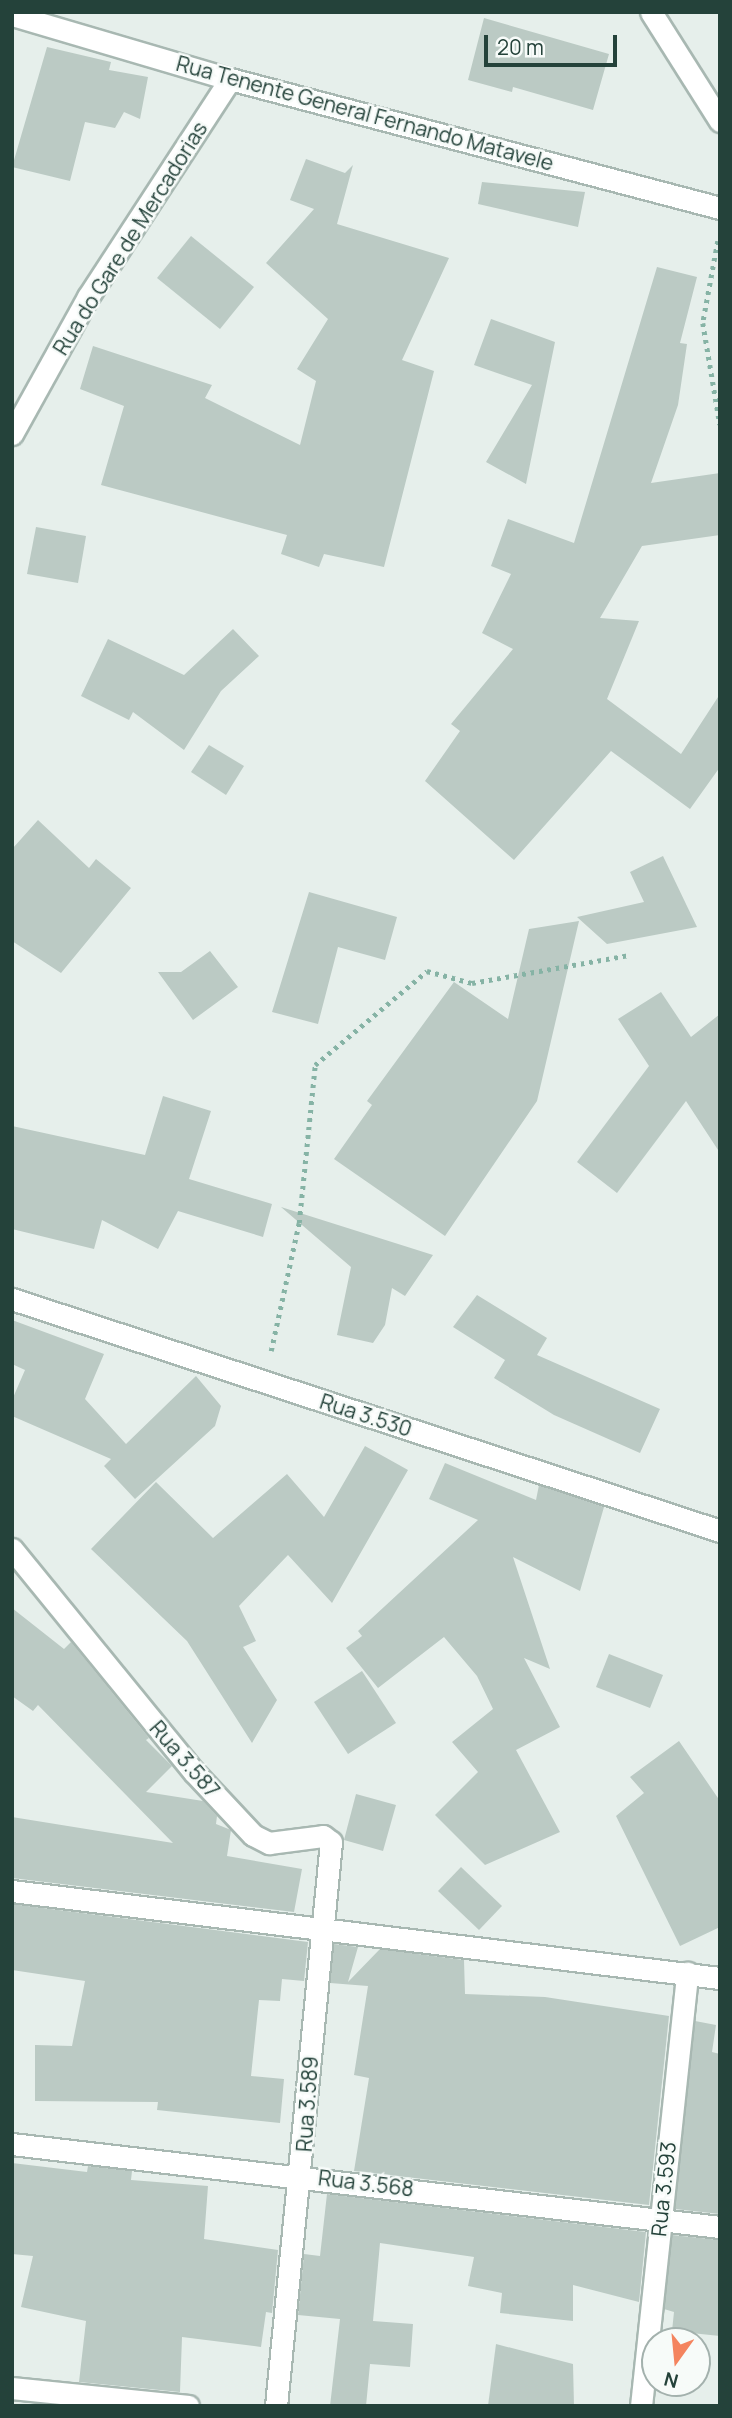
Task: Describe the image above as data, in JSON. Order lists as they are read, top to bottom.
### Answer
{
  "streets": {
    "street": [
      "Rua Tenente General Fernando Matavele",
      "Rua do Gare de Mercadorias",
      "Rua 3.530",
      "Rua 3.587",
      "Rua 3.589",
      "Rua 3.568",
      "Rua 3.593"
    ]
  },
  "crossings": [
    ["Rua Tenente General Fernando Matavele", "Rua do Gare de Mercadorias"],
    ["Rua 3.587", "Rua 3.589"],
    ["Rua 3.589", "Rua 3.568"],
    ["Rua 3.568", "Rua 3.593"]
  ],
  "scale_bar": "20 m",
  "north": "bottom"
}
